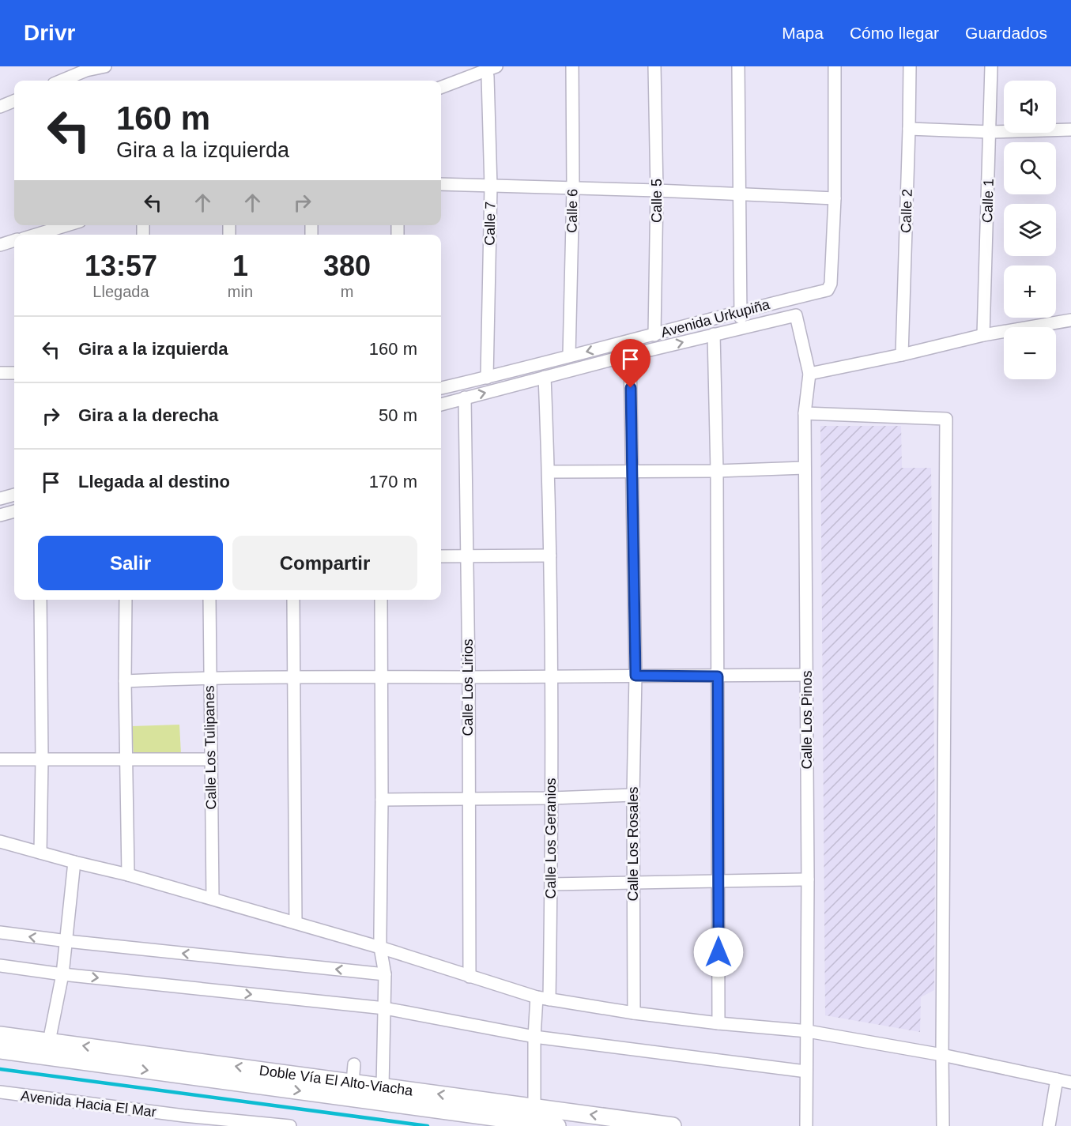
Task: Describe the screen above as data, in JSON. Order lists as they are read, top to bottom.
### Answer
{
  "streets": {
    "highway": ["Doble Vía El Alto-Viacha"],
    "street": [
      "Calle 5",
      "Calle 1",
      "Calle 6",
      "Calle 2",
      "Calle 7",
      "Avenida Urkupiña",
      "Calle Los Lirios",
      "Calle Los Pinos",
      "Calle Los Tulipanes",
      "Calle Los Geranios",
      "Calle Los Rosales",
      "Avenida Hacia El Mar"
    ]
  },
  "crossings": [
    ["Calle 5", "Avenida Urkupiña"],
    ["Calle 6", "Avenida Urkupiña"],
    ["Calle 7", "Avenida Urkupiña"]
  ],
  "page": {
    "header": "Drivr",
    "nav": ["Mapa", "Cómo llegar", "Guardados"],
    "map_buttons": ["+", "−"],
    "turn": ["160 m", "Gira a la izquierda"],
    "eta": [
      "13:57",
      "Llegada",
      "1",
      "min",
      "380",
      "m"
    ],
    "list": [
      {
        "name": "Gira a la izquierda",
        "value": "160 m"
      },
      {
        "name": "Gira a la derecha",
        "value": "50 m"
      },
      {
        "name": "Llegada al destino",
        "value": "170 m"
      }
    ],
    "buttons": ["Salir", "Compartir"]
  }
}
